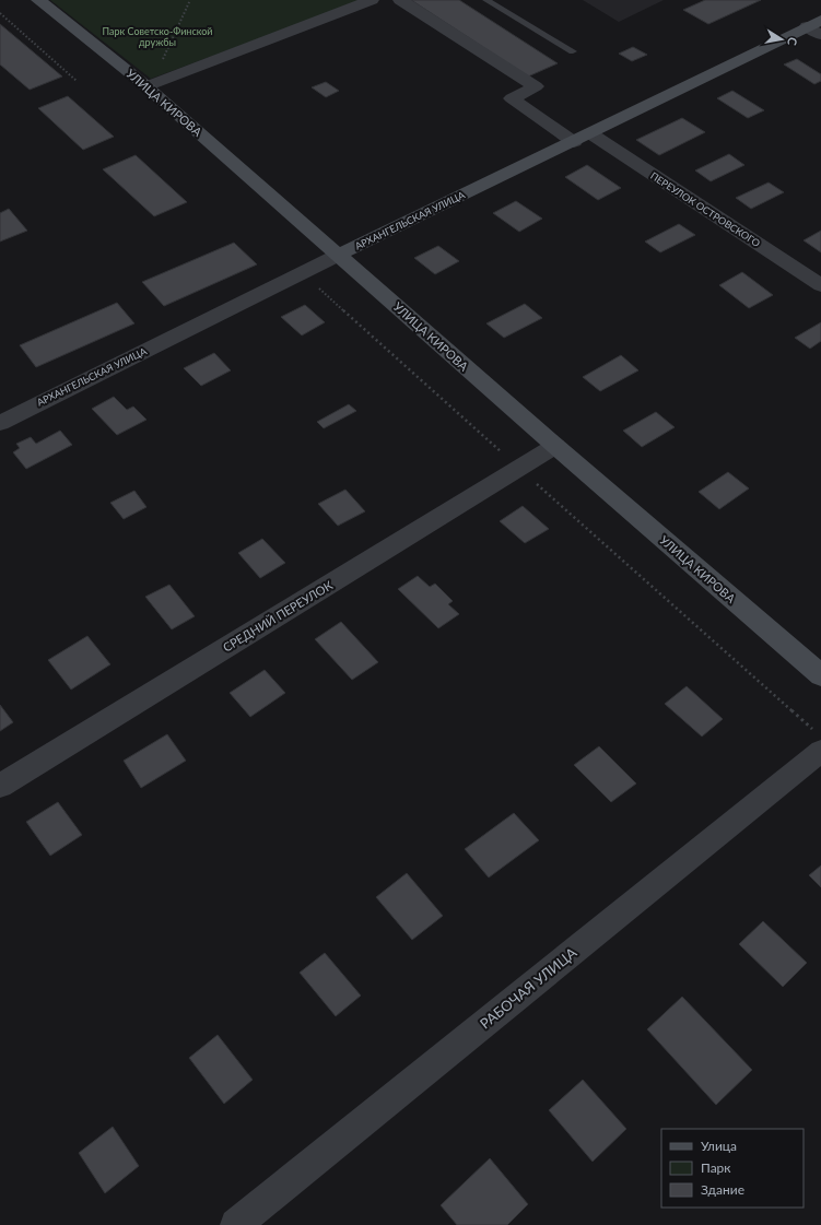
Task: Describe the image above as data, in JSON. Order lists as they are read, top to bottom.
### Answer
{
  "streets": {
    "main road": ["УЛИЦА КИРОВА", "АРХАНГЕЛЬСКАЯ УЛИЦА"],
    "street": ["ПЕРЕУЛОК ОСТРОВСКОГО", "СРЕДНИЙ ПЕРЕУЛОК", "РАБОЧАЯ УЛИЦА"]
  },
  "crossings": [
    ["УЛИЦА КИРОВА", "АРХАНГЕЛЬСКАЯ УЛИЦА"],
    ["УЛИЦА КИРОВА", "СРЕДНИЙ ПЕРЕУЛОК"],
    ["ПЕРЕУЛОК ОСТРОВСКОГО", "АРХАНГЕЛЬСКАЯ УЛИЦА"]
  ],
  "parks": ["Парк Советско-Финской дружбы"],
  "legend": ["Улица", "Парк", "Здание"],
  "north": "right"
}
